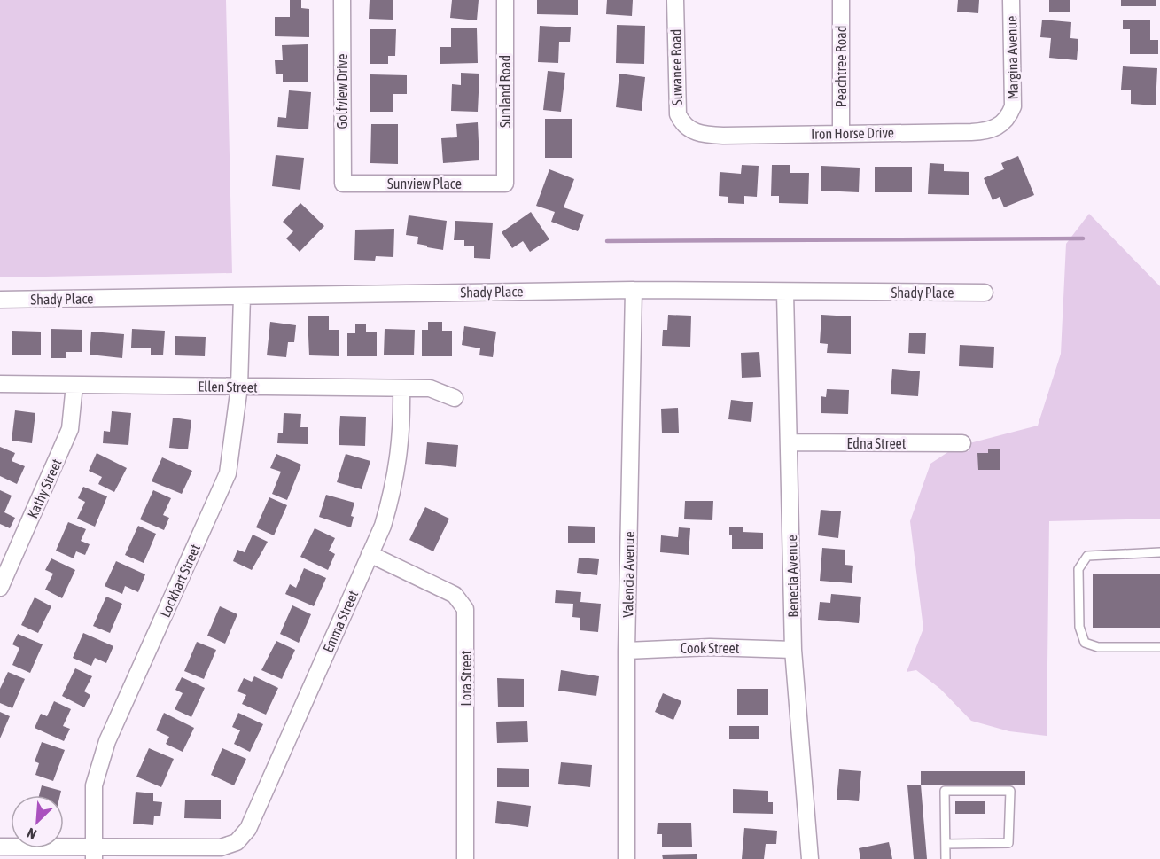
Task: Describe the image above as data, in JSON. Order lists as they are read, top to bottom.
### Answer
{
  "streets": {
    "street": [
      "Margina Avenue",
      "Peachtree Road",
      "Suwanee Road",
      "Golfview Drive",
      "Sunland Road",
      "Iron Horse Drive",
      "Sunview Place",
      "Shady Place",
      "Ellen Street",
      "Edna Street",
      "Kathy Street",
      "Valencia Avenue",
      "Benecia Avenue",
      "Lockhart Street",
      "Emma Street",
      "Cook Street",
      "Lora Street"
    ]
  },
  "crossings": [
    ["Margina Avenue", "Iron Horse Drive"],
    ["Peachtree Road", "Iron Horse Drive"],
    ["Suwanee Road", "Iron Horse Drive"],
    ["Golfview Drive", "Sunview Place"],
    ["Sunland Road", "Sunview Place"],
    ["Shady Place", "Valencia Avenue"],
    ["Shady Place", "Benecia Avenue"],
    ["Shady Place", "Lockhart Street"],
    ["Ellen Street", "Kathy Street"],
    ["Ellen Street", "Lockhart Street"],
    ["Ellen Street", "Emma Street"],
    ["Edna Street", "Benecia Avenue"],
    ["Valencia Avenue", "Cook Street"],
    ["Benecia Avenue", "Cook Street"],
    ["Lockhart Street", "Emma Street"],
    ["Emma Street", "Lora Street"]
  ],
  "north": "bottom left"
}
